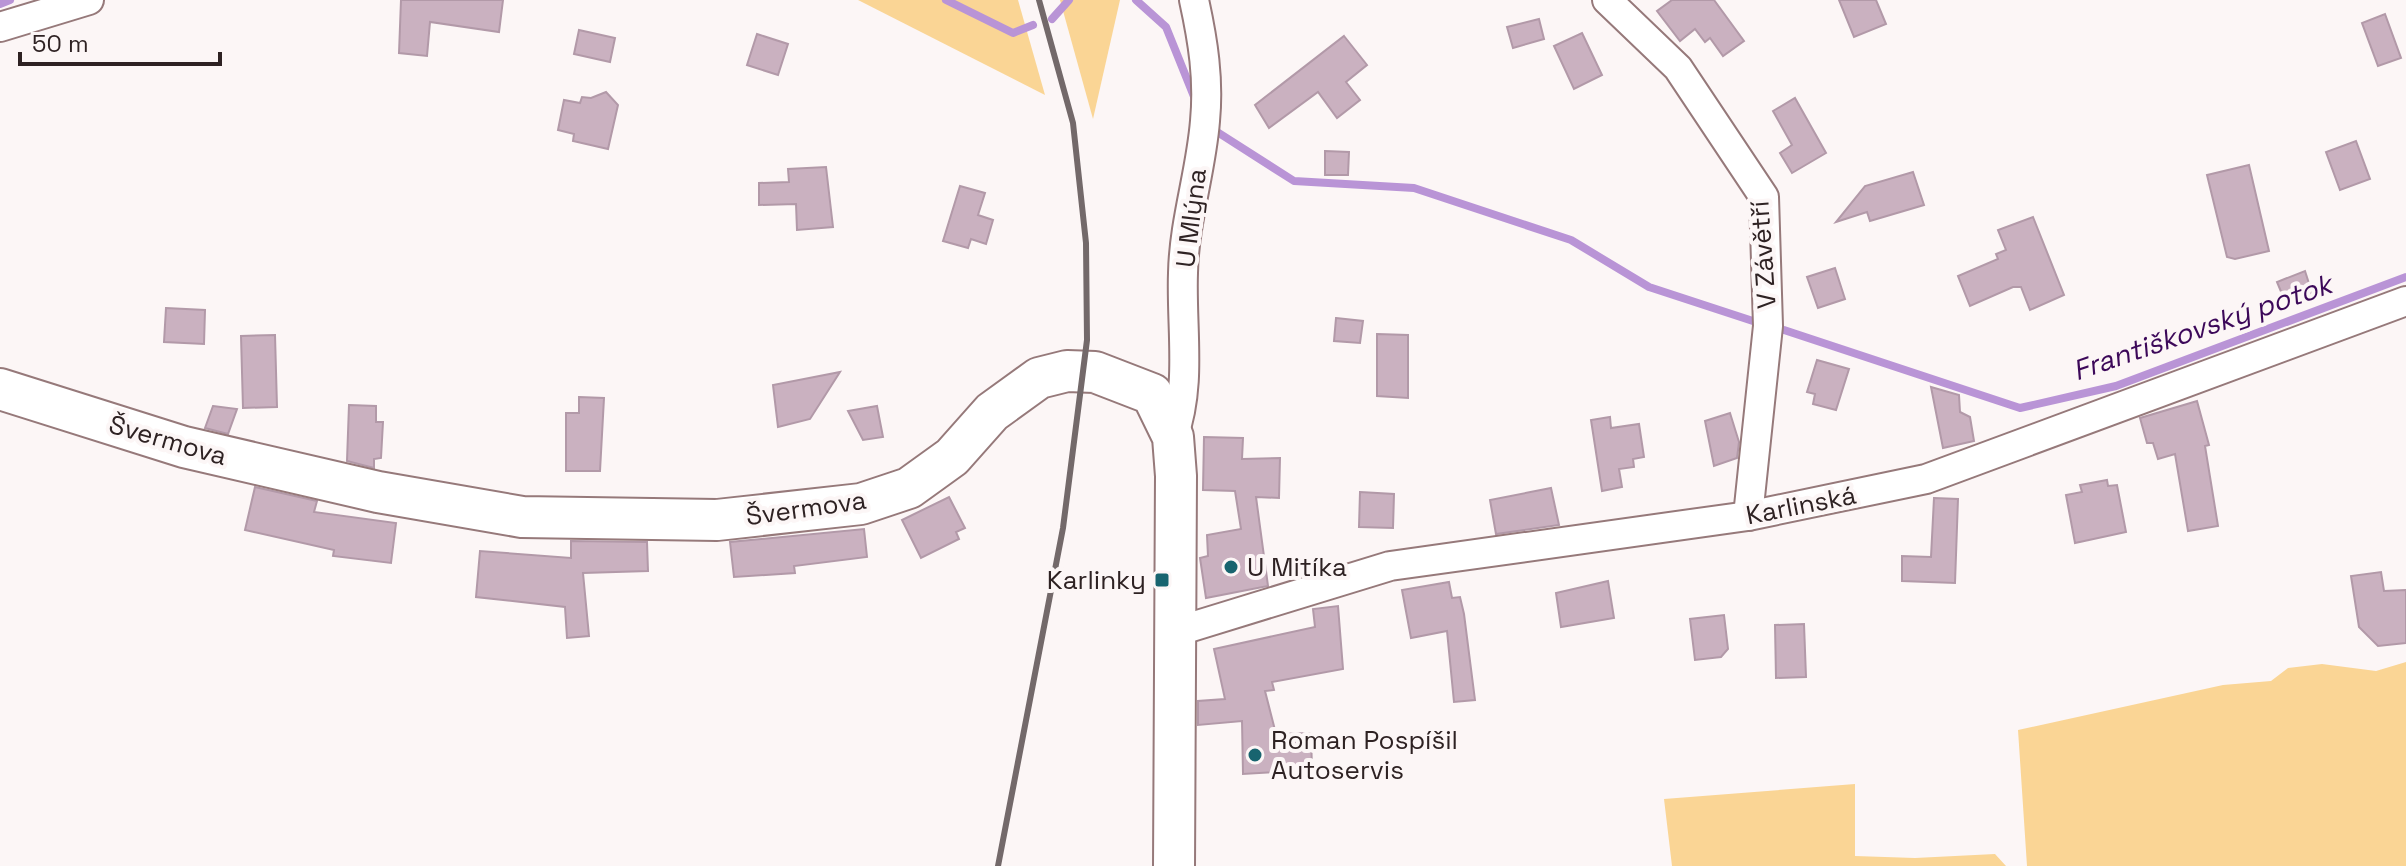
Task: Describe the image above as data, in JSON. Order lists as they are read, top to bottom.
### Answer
{
  "streets": {
    "street": [
      "U Mlýna",
      "V Závětří",
      "Švermova",
      "Karlinská"
    ]
  },
  "crossings": [
    ["U Mlýna", "Švermova"],
    ["V Závětří", "Karlinská"],
    ["Švermova", "Karlinská"]
  ],
  "water": ["Františkovský potok"],
  "places": {
    "other": ["U Mitíka", "Roman Pospíšil Autoservis"],
    "transit": ["Karlinky"]
  },
  "scale_bar": "50 m"
}
